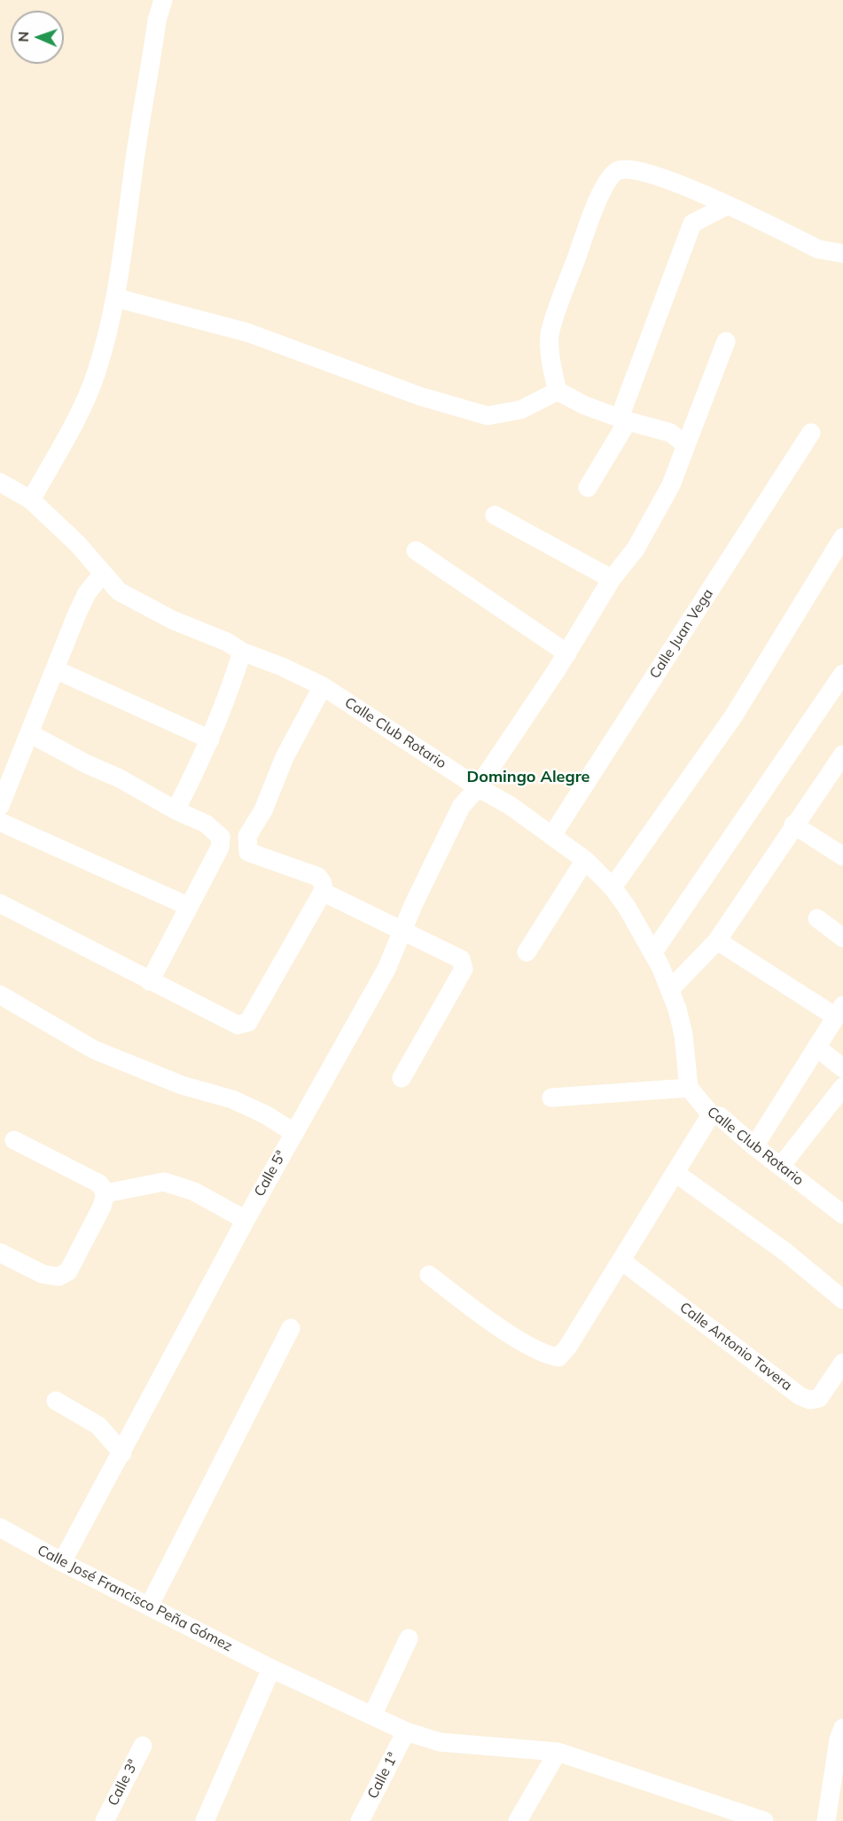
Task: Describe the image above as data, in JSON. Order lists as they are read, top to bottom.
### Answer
{
  "streets": {
    "street": [
      "Calle Juan Vega",
      "Calle Club Rotario",
      "Calle 5ª",
      "Calle Antonio Tavera",
      "Calle José Francisco Peña Gómez",
      "Calle 1ª",
      "Calle 3ª"
    ]
  },
  "crossings": [
    ["Calle Juan Vega", "Calle Club Rotario"],
    ["Calle Club Rotario", "Calle 5ª"],
    ["Calle 5ª", "Calle José Francisco Peña Gómez"],
    ["Calle José Francisco Peña Gómez", "Calle 1ª"]
  ],
  "districts": ["Domingo Alegre"],
  "north": "left"
}
